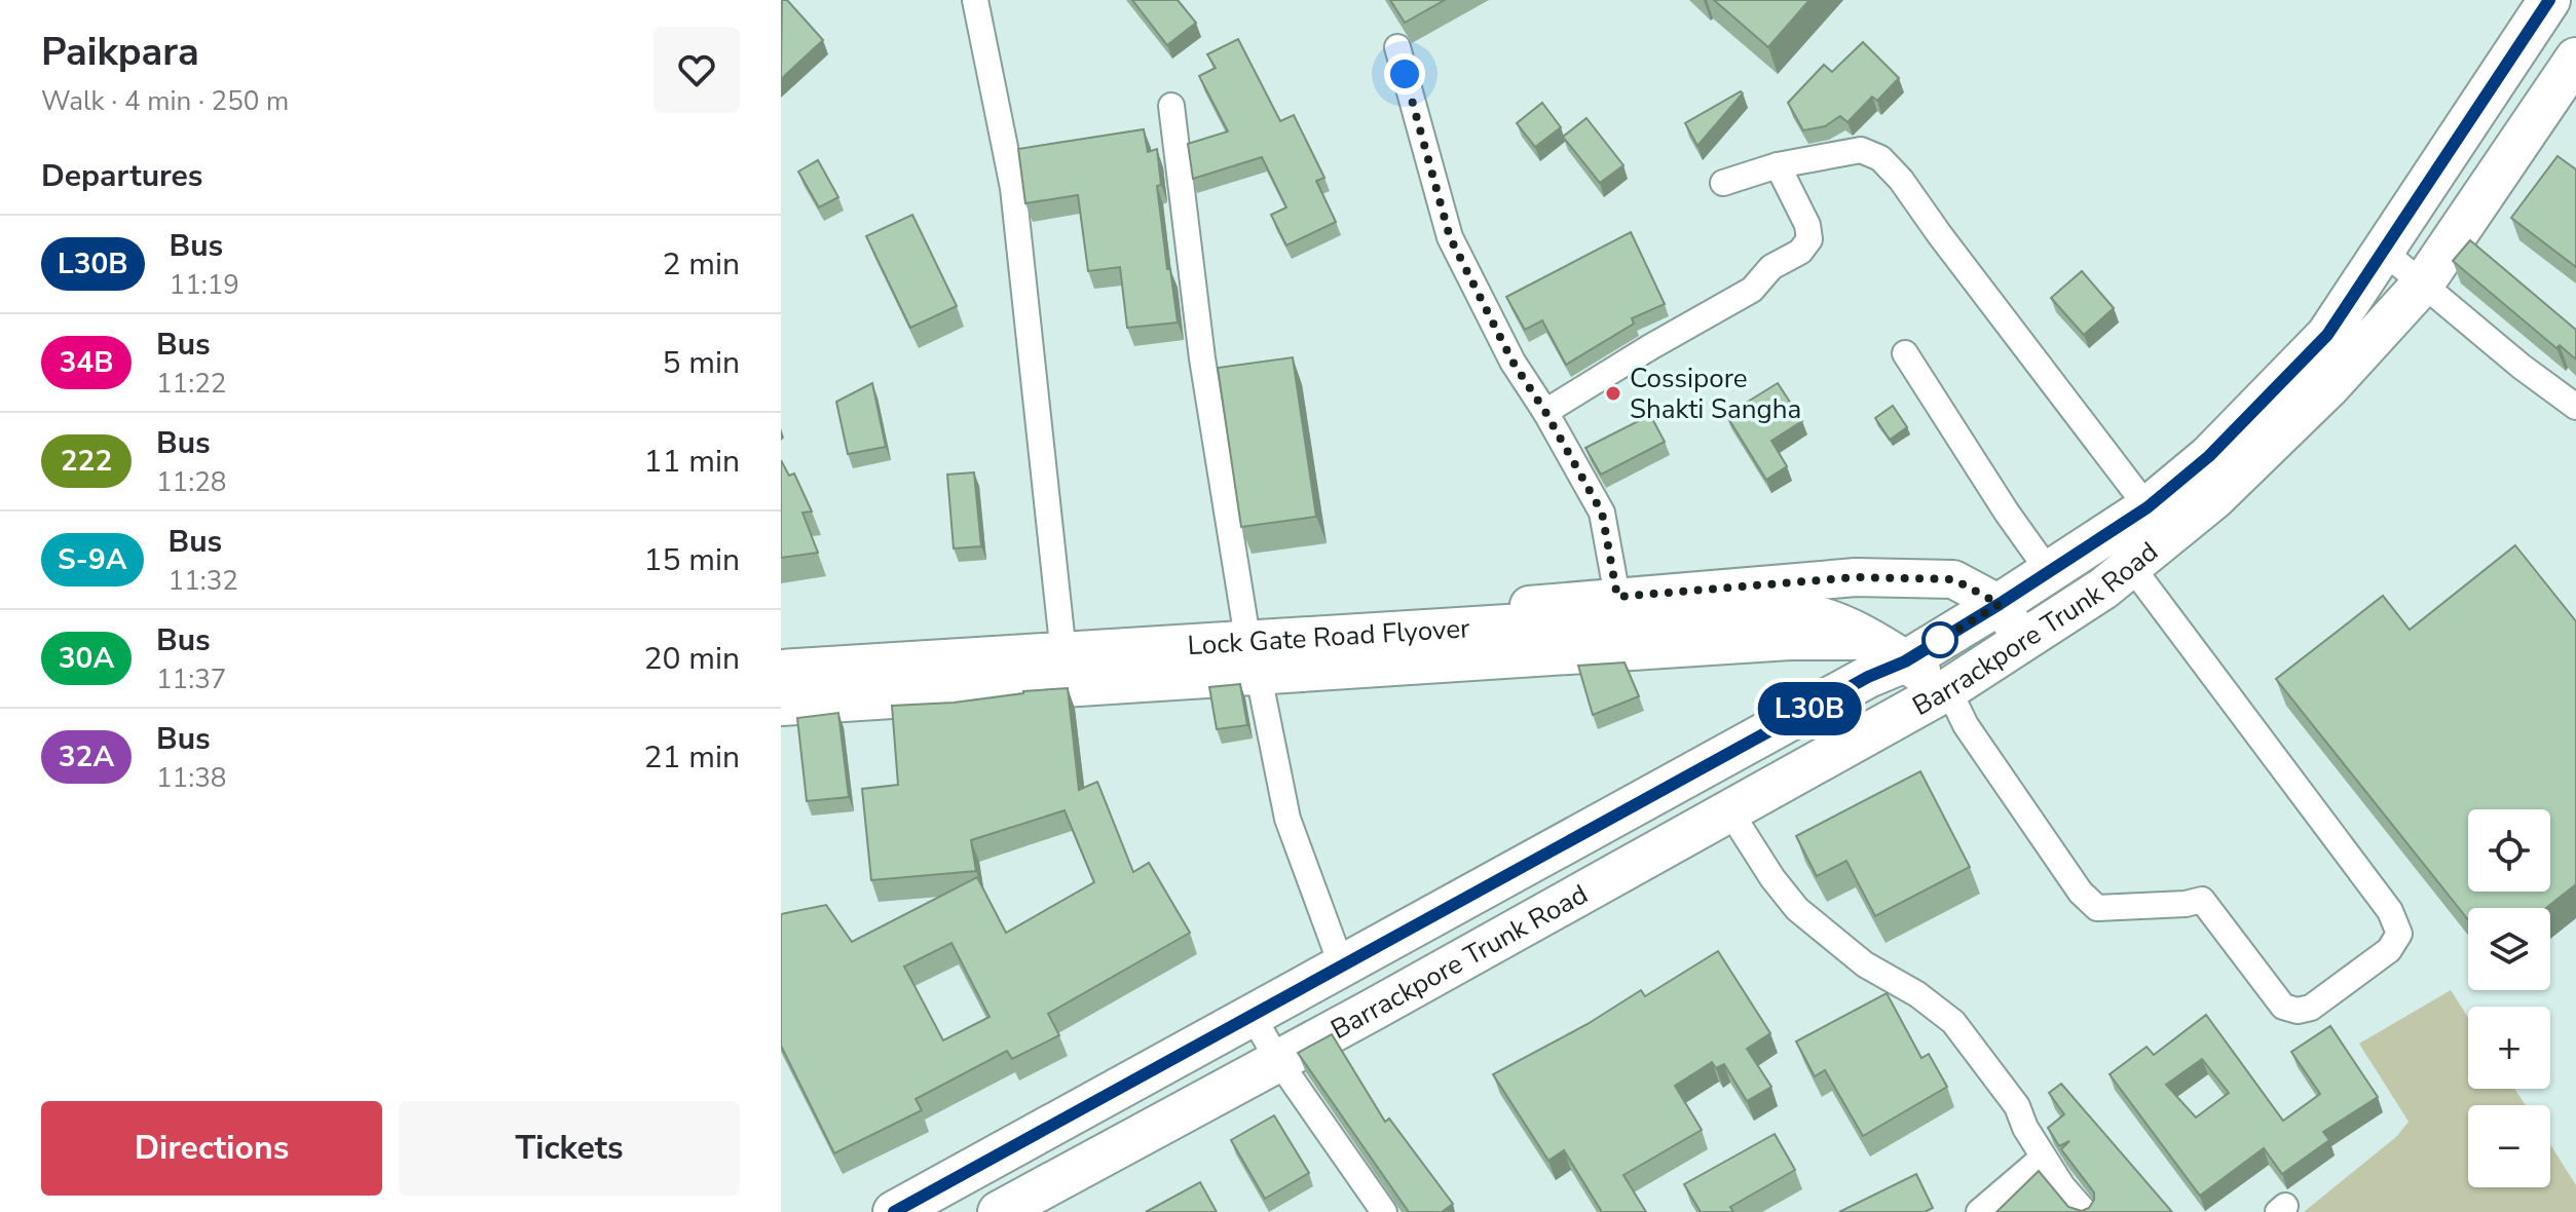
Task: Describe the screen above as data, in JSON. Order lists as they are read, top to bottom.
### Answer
{
  "streets": {
    "main road": ["Barrackpore Trunk Road", "Lock Gate Road Flyover"]
  },
  "crossings": [
    ["Barrackpore Trunk Road", "Lock Gate Road Flyover"]
  ],
  "places": ["Cossipore Shakti Sangha"],
  "lines": ["bus line L30B"],
  "page": {
    "heading": [
      ["Paikpara", "Walk · 4 min · 250 m"],
      "Departures"
    ],
    "on_map": "L30B",
    "list": [
      {
        "mark": "L30B",
        "name": "Bus",
        "note": "11:19",
        "value": "2 min"
      },
      {
        "mark": "34B",
        "name": "Bus",
        "note": "11:22",
        "value": "5 min"
      },
      {
        "mark": "222",
        "name": "Bus",
        "note": "11:28",
        "value": "11 min"
      },
      {
        "mark": "S-9A",
        "name": "Bus",
        "note": "11:32",
        "value": "15 min"
      },
      {
        "mark": "30A",
        "name": "Bus",
        "note": "11:37",
        "value": "20 min"
      },
      {
        "mark": "32A",
        "name": "Bus",
        "note": "11:38",
        "value": "21 min"
      }
    ],
    "map_buttons": ["+", "−"],
    "buttons": ["Directions", "Tickets"]
  }
}
